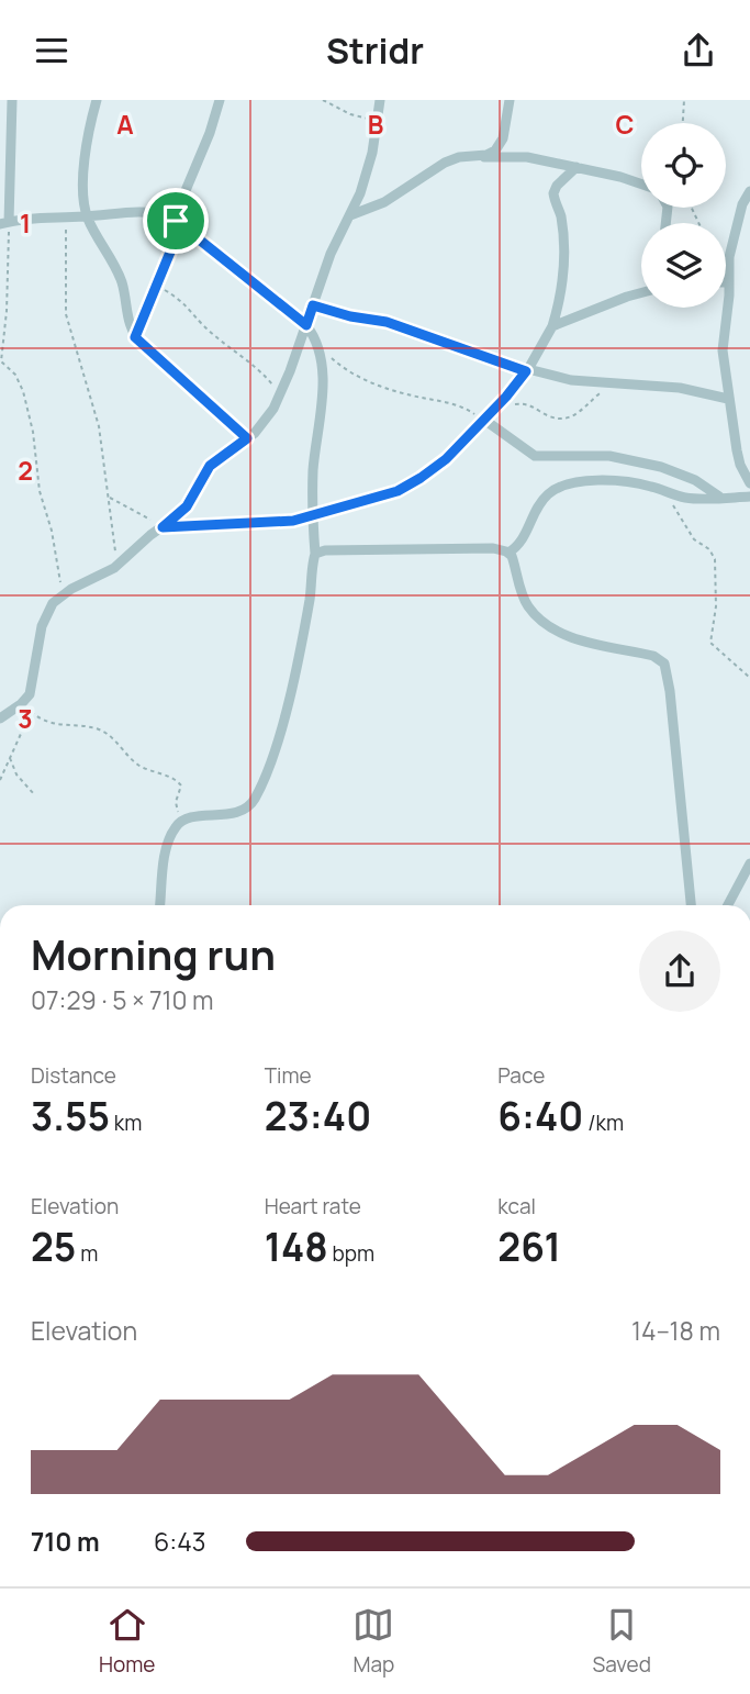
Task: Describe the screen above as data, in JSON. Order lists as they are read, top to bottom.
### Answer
{
  "page": {
    "header": "Stridr",
    "heading": ["Morning run", "07:29 · 5 × 710 m"],
    "stats": [
      ["Distance", "3.55 km"],
      ["Time", "23:40"],
      ["Pace", "6:40 /km"],
      ["Elevation", "25 m"],
      ["Heart rate", "148 bpm"],
      ["kcal", "261"]
    ],
    "chart": ["Elevation", "14–18 m"],
    "list": [
      {
        "name": "710 m",
        "note": "6:43"
      }
    ],
    "tabs": ["Home", "Map", "Saved"]
  },
  "grid": {
    "columns": ["A", "B", "C"],
    "rows": ["1", "2", "3"]
  }
}
